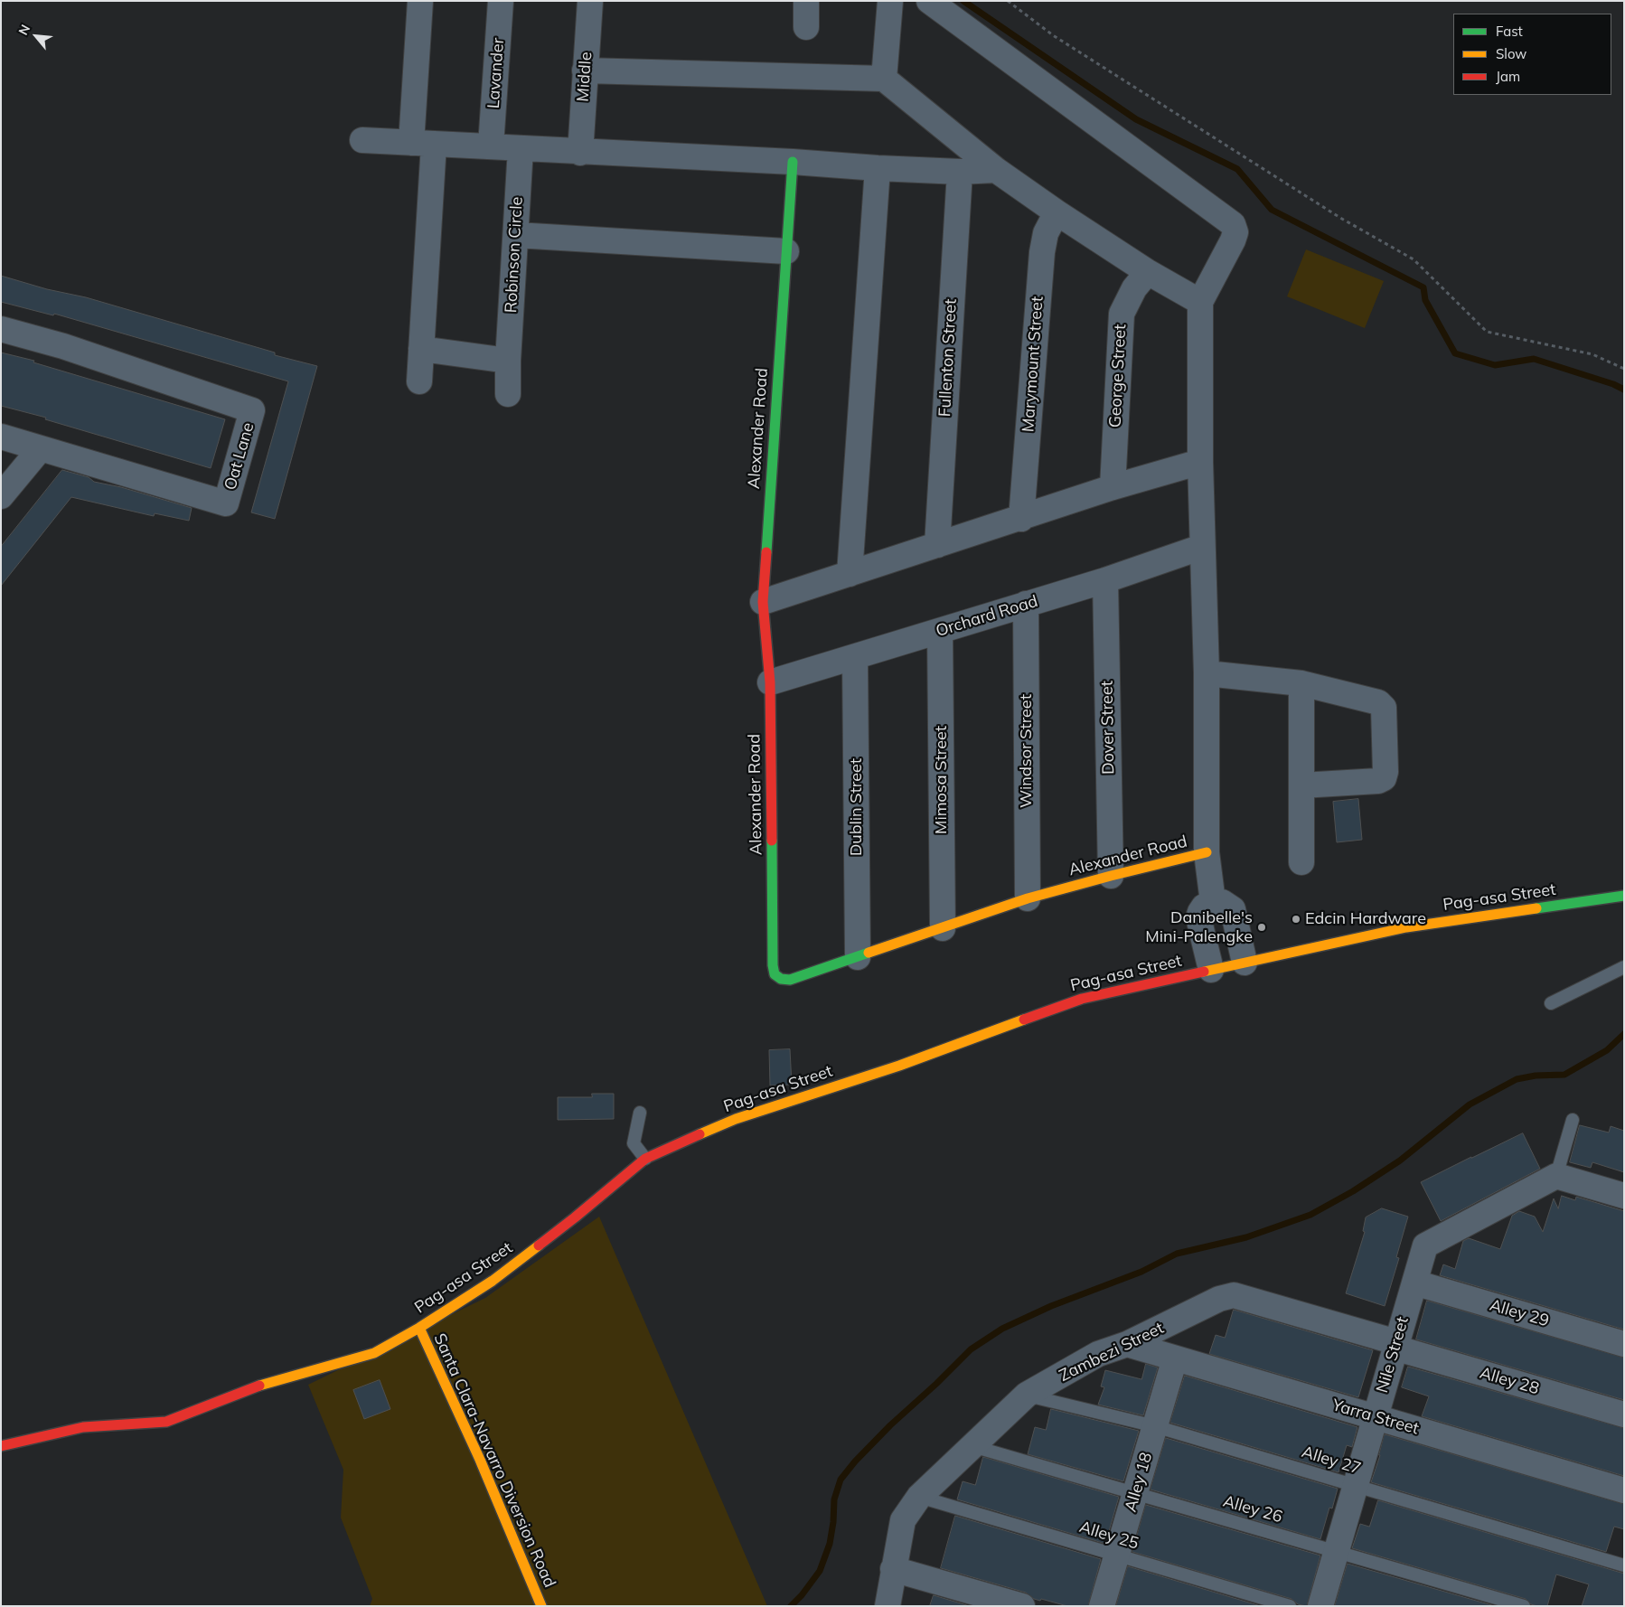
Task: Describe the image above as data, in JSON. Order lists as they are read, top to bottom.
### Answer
{
  "streets": {
    "street": [
      "Lavander",
      "Middle",
      "Robinson Circle",
      "Fullenton Street",
      "Marymount Street",
      "George Street",
      "Alexander Road",
      "Oat Lane",
      "Orchard Road",
      "Dover Street",
      "Windsor Street",
      "Mimosa Street",
      "Dublin Street",
      "Pag-asa Street",
      "Alley 29",
      "Zambezi Street",
      "Nile Street",
      "Alley 28",
      "Yarra Street",
      "Santa Clara-Navarro Diversion Road",
      "Alley 18"
    ],
    "lane": ["Alley 27", "Alley 26", "Alley 25"]
  },
  "crossings": [
    ["Alexander Road", "Orchard Road"],
    ["Alexander Road", "Dover Street"],
    ["Alexander Road", "Windsor Street"],
    ["Alexander Road", "Mimosa Street"],
    ["Alexander Road", "Dublin Street"],
    ["Orchard Road", "Dover Street"],
    ["Orchard Road", "Windsor Street"],
    ["Orchard Road", "Mimosa Street"],
    ["Orchard Road", "Dublin Street"],
    ["Pag-asa Street", "Santa Clara-Navarro Diversion Road"],
    ["Alley 29", "Nile Street"],
    ["Zambezi Street", "Nile Street"],
    ["Zambezi Street", "Alley 28"],
    ["Zambezi Street", "Yarra Street"],
    ["Zambezi Street", "Alley 27"],
    ["Zambezi Street", "Alley 26"],
    ["Zambezi Street", "Alley 25"],
    ["Nile Street", "Alley 28"],
    ["Nile Street", "Yarra Street"],
    ["Nile Street", "Alley 27"],
    ["Nile Street", "Alley 26"],
    ["Yarra Street", "Alley 18"],
    ["Alley 27", "Alley 18"],
    ["Alley 18", "Alley 26"],
    ["Alley 18", "Alley 25"]
  ],
  "places": ["Edcin Hardware", "Danibelle's Mini-Palengke"],
  "legend": ["Fast", "Slow", "Jam"],
  "north": "top left"
}
